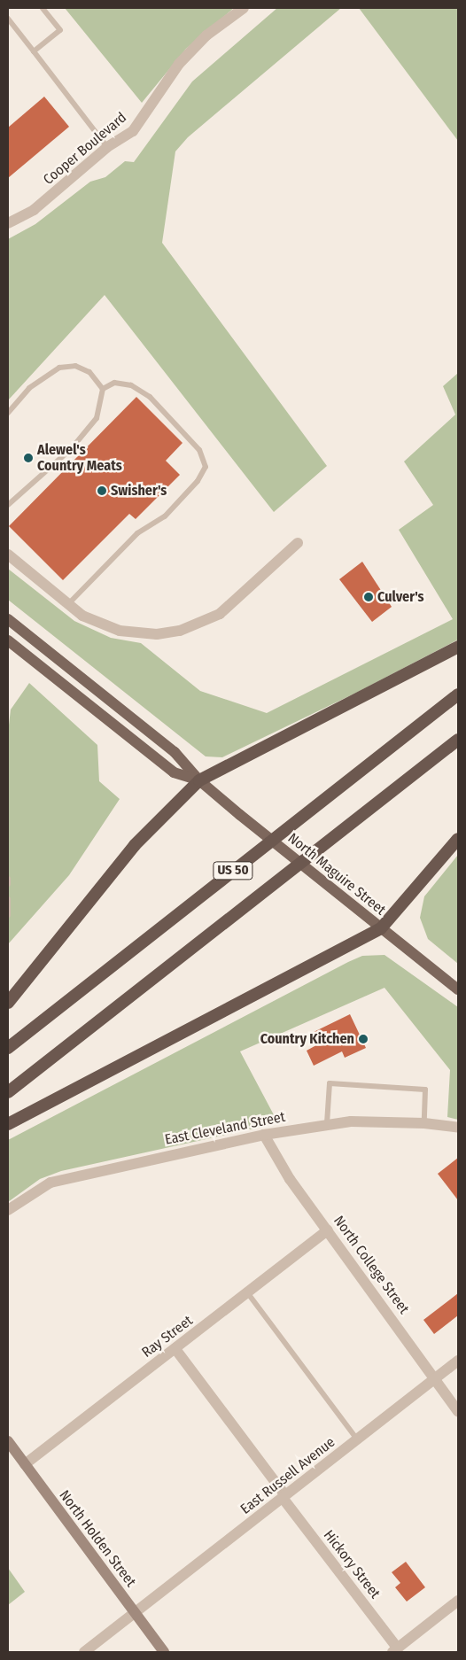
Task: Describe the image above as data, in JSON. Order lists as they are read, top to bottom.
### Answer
{
  "streets": {
    "highway": ["US 50"],
    "main road": ["North Maguire Street", "North Holden Street"],
    "street": [
      "Cooper Boulevard",
      "East Cleveland Street",
      "North College Street",
      "Ray Street",
      "East Russell Avenue",
      "Hickory Street"
    ]
  },
  "crossings": [
    ["East Cleveland Street", "North College Street"],
    ["North College Street", "Ray Street"],
    ["North College Street", "East Russell Avenue"],
    ["Ray Street", "North Holden Street"],
    ["Ray Street", "Hickory Street"],
    ["East Russell Avenue", "North Holden Street"],
    ["East Russell Avenue", "Hickory Street"]
  ],
  "places": [
    "Alewel's Country Meats",
    "Swisher's",
    "Culver's",
    "Country Kitchen"
  ]
}
